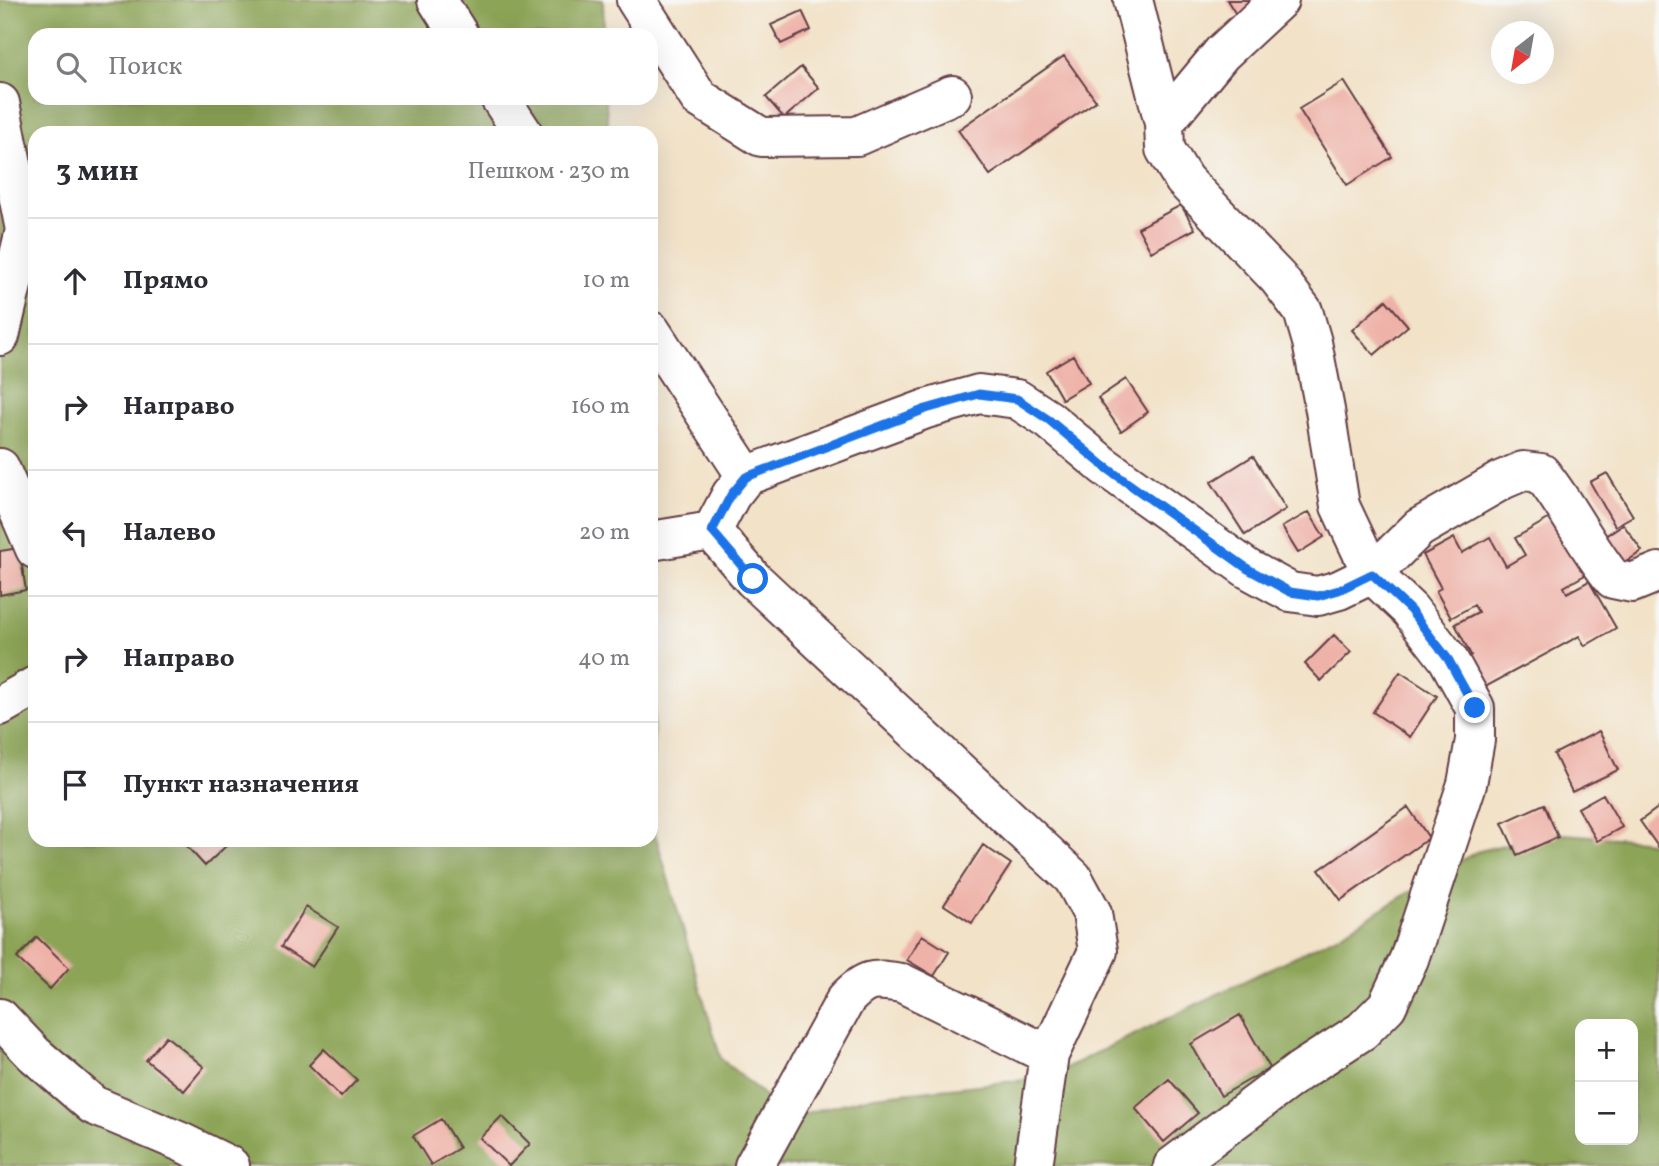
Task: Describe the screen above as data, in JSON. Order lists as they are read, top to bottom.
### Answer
{
  "north": "bottom left",
  "page": {
    "search": "Поиск",
    "heading": ["3 мин", "Пешком · 230 m"],
    "list": [
      ["Прямо", "10 m"],
      ["Направо", "160 m"],
      ["Налево", "20 m"],
      ["Направо", "40 m"],
      "Пункт назначения"
    ],
    "map_buttons": ["+", "−"]
  }
}
